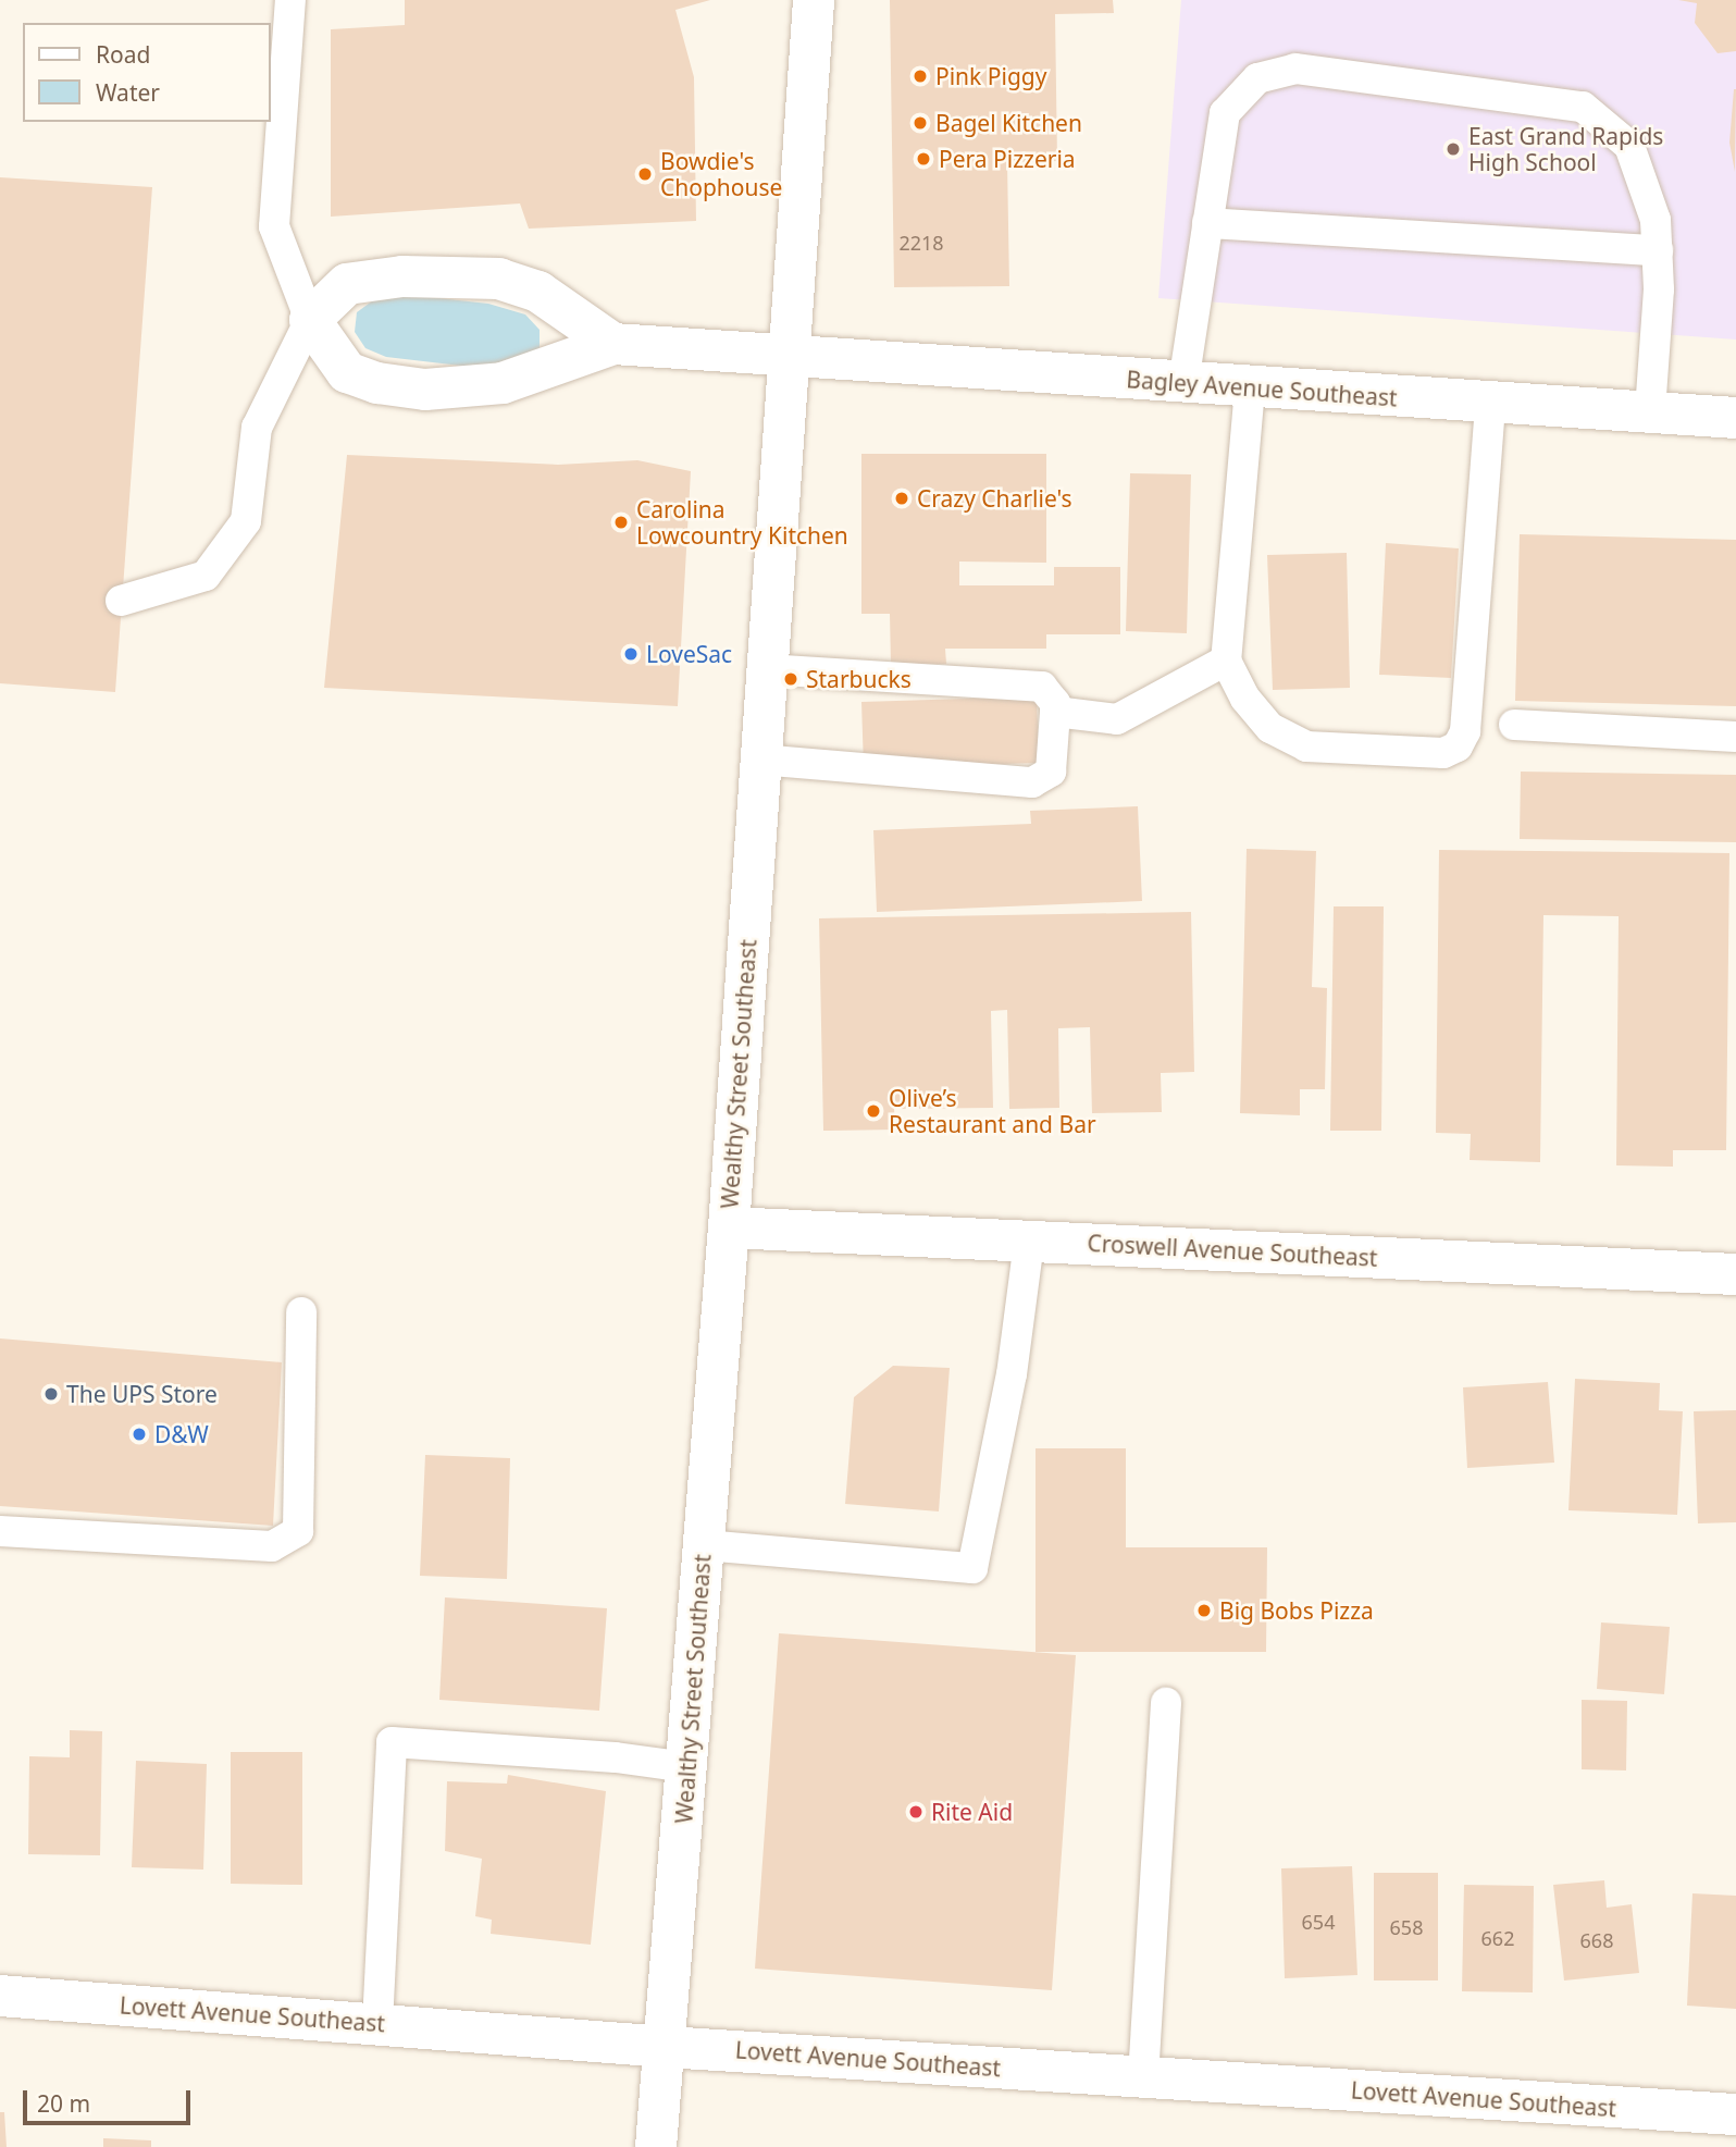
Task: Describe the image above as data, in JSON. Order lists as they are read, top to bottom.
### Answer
{
  "streets": {
    "street": [
      "Bagley Avenue Southeast",
      "Wealthy Street Southeast",
      "Croswell Avenue Southeast",
      "Lovett Avenue Southeast"
    ]
  },
  "crossings": [
    ["Bagley Avenue Southeast", "Wealthy Street Southeast"],
    ["Wealthy Street Southeast", "Croswell Avenue Southeast"],
    ["Wealthy Street Southeast", "Lovett Avenue Southeast"]
  ],
  "places": [
    "Pink Piggy",
    "Bagel Kitchen",
    "East Grand Rapids High School",
    "Pera Pizzeria",
    "Bowdie's Chophouse",
    "Crazy Charlie's",
    "Carolina Lowcountry Kitchen",
    "LoveSac",
    "Starbucks",
    "Olive’s Restaurant and Bar",
    "The UPS Store",
    "D&W",
    "Big Bobs Pizza",
    "Rite Aid"
  ],
  "house_numbers": [
    "2218",
    "654",
    "658",
    "662",
    "668"
  ],
  "legend": ["Road", "Water"],
  "scale_bar": "20 m"
}
